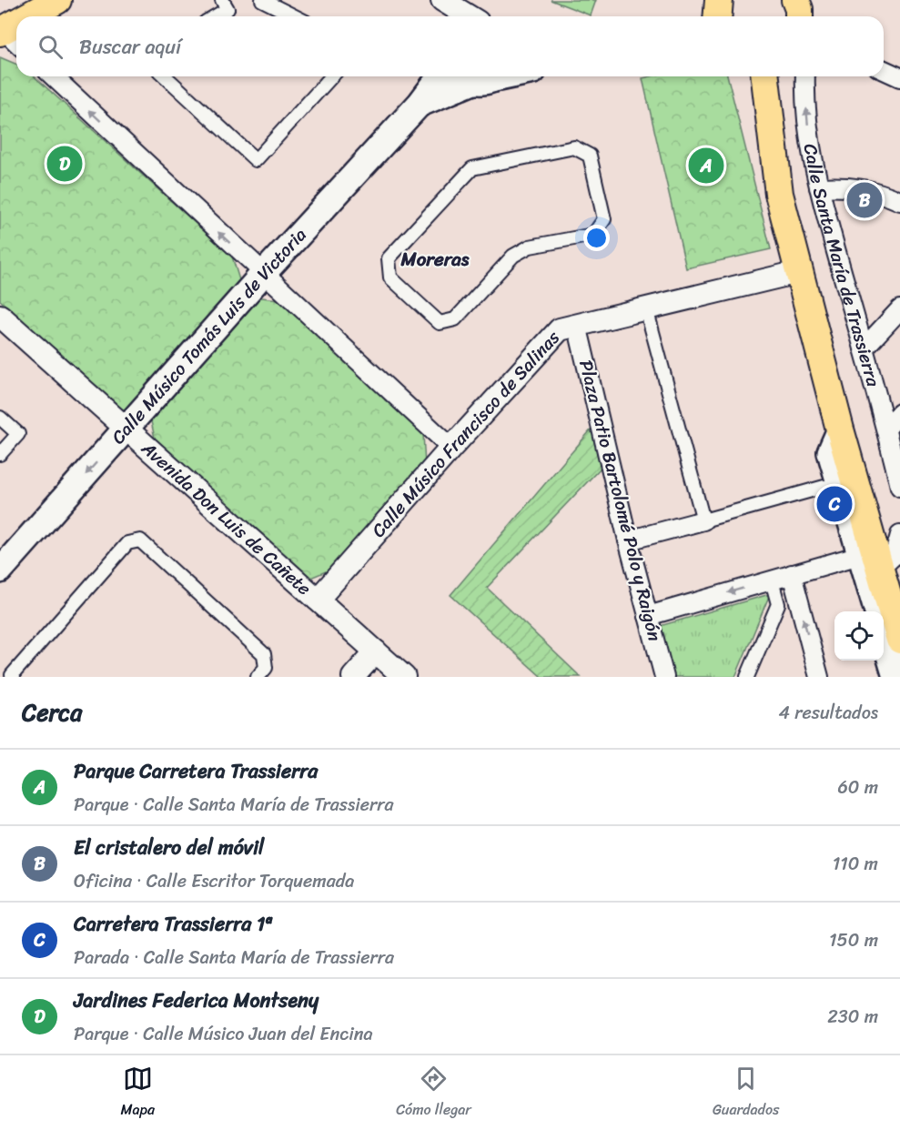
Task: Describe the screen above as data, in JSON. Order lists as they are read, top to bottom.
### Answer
{
  "streets": {
    "main road": ["Calle Músico Tomás Luis de Victoria"],
    "street": [
      "Calle Santa María de Trassierra",
      "Calle Músico Francisco de Salinas",
      "Plaza Patio Bartolomé Polo y Raigón",
      "Avenida Don Luis de Cañete"
    ]
  },
  "crossings": [
    ["Calle Músico Tomás Luis de Victoria", "Avenida Don Luis de Cañete"],
    ["Calle Músico Francisco de Salinas", "Plaza Patio Bartolomé Polo y Raigón"],
    ["Calle Músico Francisco de Salinas", "Avenida Don Luis de Cañete"]
  ],
  "districts": ["Moreras"],
  "page": {
    "search": "Buscar aquí",
    "pins": [
      "D",
      "A",
      "B",
      "C"
    ],
    "heading": ["Cerca", "4 resultados"],
    "list": [
      {
        "mark": "A",
        "name": "Parque Carretera Trassierra",
        "note": "Parque · Calle Santa María de Trassierra",
        "value": "60 m"
      },
      {
        "mark": "B",
        "name": "El cristalero del móvil",
        "note": "Oficina · Calle Escritor Torquemada",
        "value": "110 m"
      },
      {
        "mark": "C",
        "name": "Carretera Trassierra 1ª",
        "note": "Parada · Calle Santa María de Trassierra",
        "value": "150 m"
      },
      {
        "mark": "D",
        "name": "Jardines Federica Montseny",
        "note": "Parque · Calle Músico Juan del Encina",
        "value": "230 m"
      }
    ],
    "nav": ["Mapa", "Cómo llegar", "Guardados"]
  }
}
